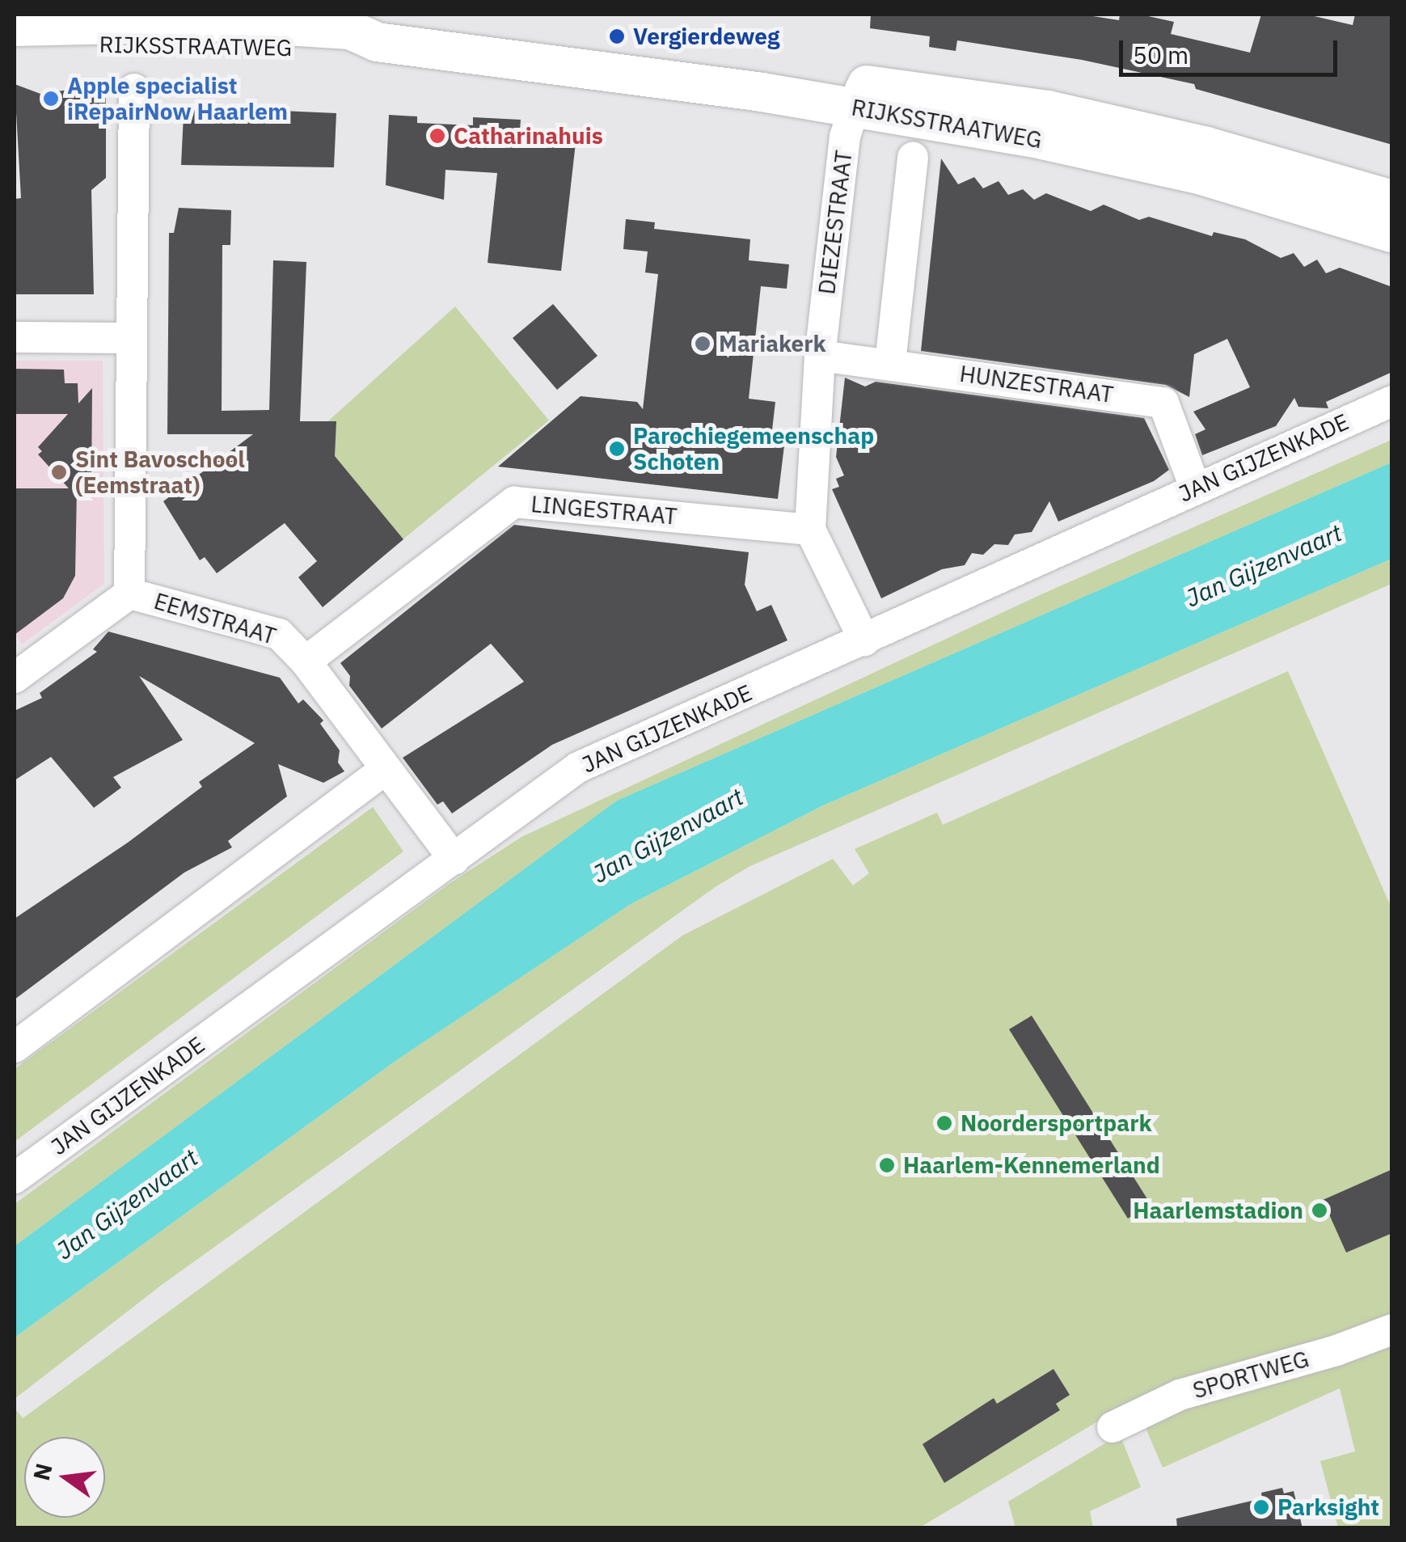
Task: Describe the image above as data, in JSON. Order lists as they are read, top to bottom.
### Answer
{
  "streets": {
    "main road": ["RIJKSSTRAATWEG"],
    "street": [
      "DIEZESTRAAT",
      "HUNZESTRAAT",
      "JAN GIJZENKADE",
      "LINGESTRAAT",
      "EEMSTRAAT",
      "SPORTWEG"
    ]
  },
  "crossings": [
    ["RIJKSSTRAATWEG", "DIEZESTRAAT"],
    ["DIEZESTRAAT", "HUNZESTRAAT"],
    ["DIEZESTRAAT", "JAN GIJZENKADE"],
    ["DIEZESTRAAT", "LINGESTRAAT"],
    ["HUNZESTRAAT", "JAN GIJZENKADE"],
    ["JAN GIJZENKADE", "EEMSTRAAT"],
    ["LINGESTRAAT", "EEMSTRAAT"]
  ],
  "water": ["Jan Gijzenvaart"],
  "places": [
    "Vergierdeweg",
    "Apple specialist iRepairNow Haarlem",
    "Catharinahuis",
    "Mariakerk",
    "Parochiegemeenschap Schoten",
    "Sint Bavoschool (Eemstraat)",
    "Noordersportpark",
    "Haarlem-Kennemerland",
    "Haarlemstadion",
    "Parksight"
  ],
  "scale_bar": "50 m",
  "north": "left"
}
